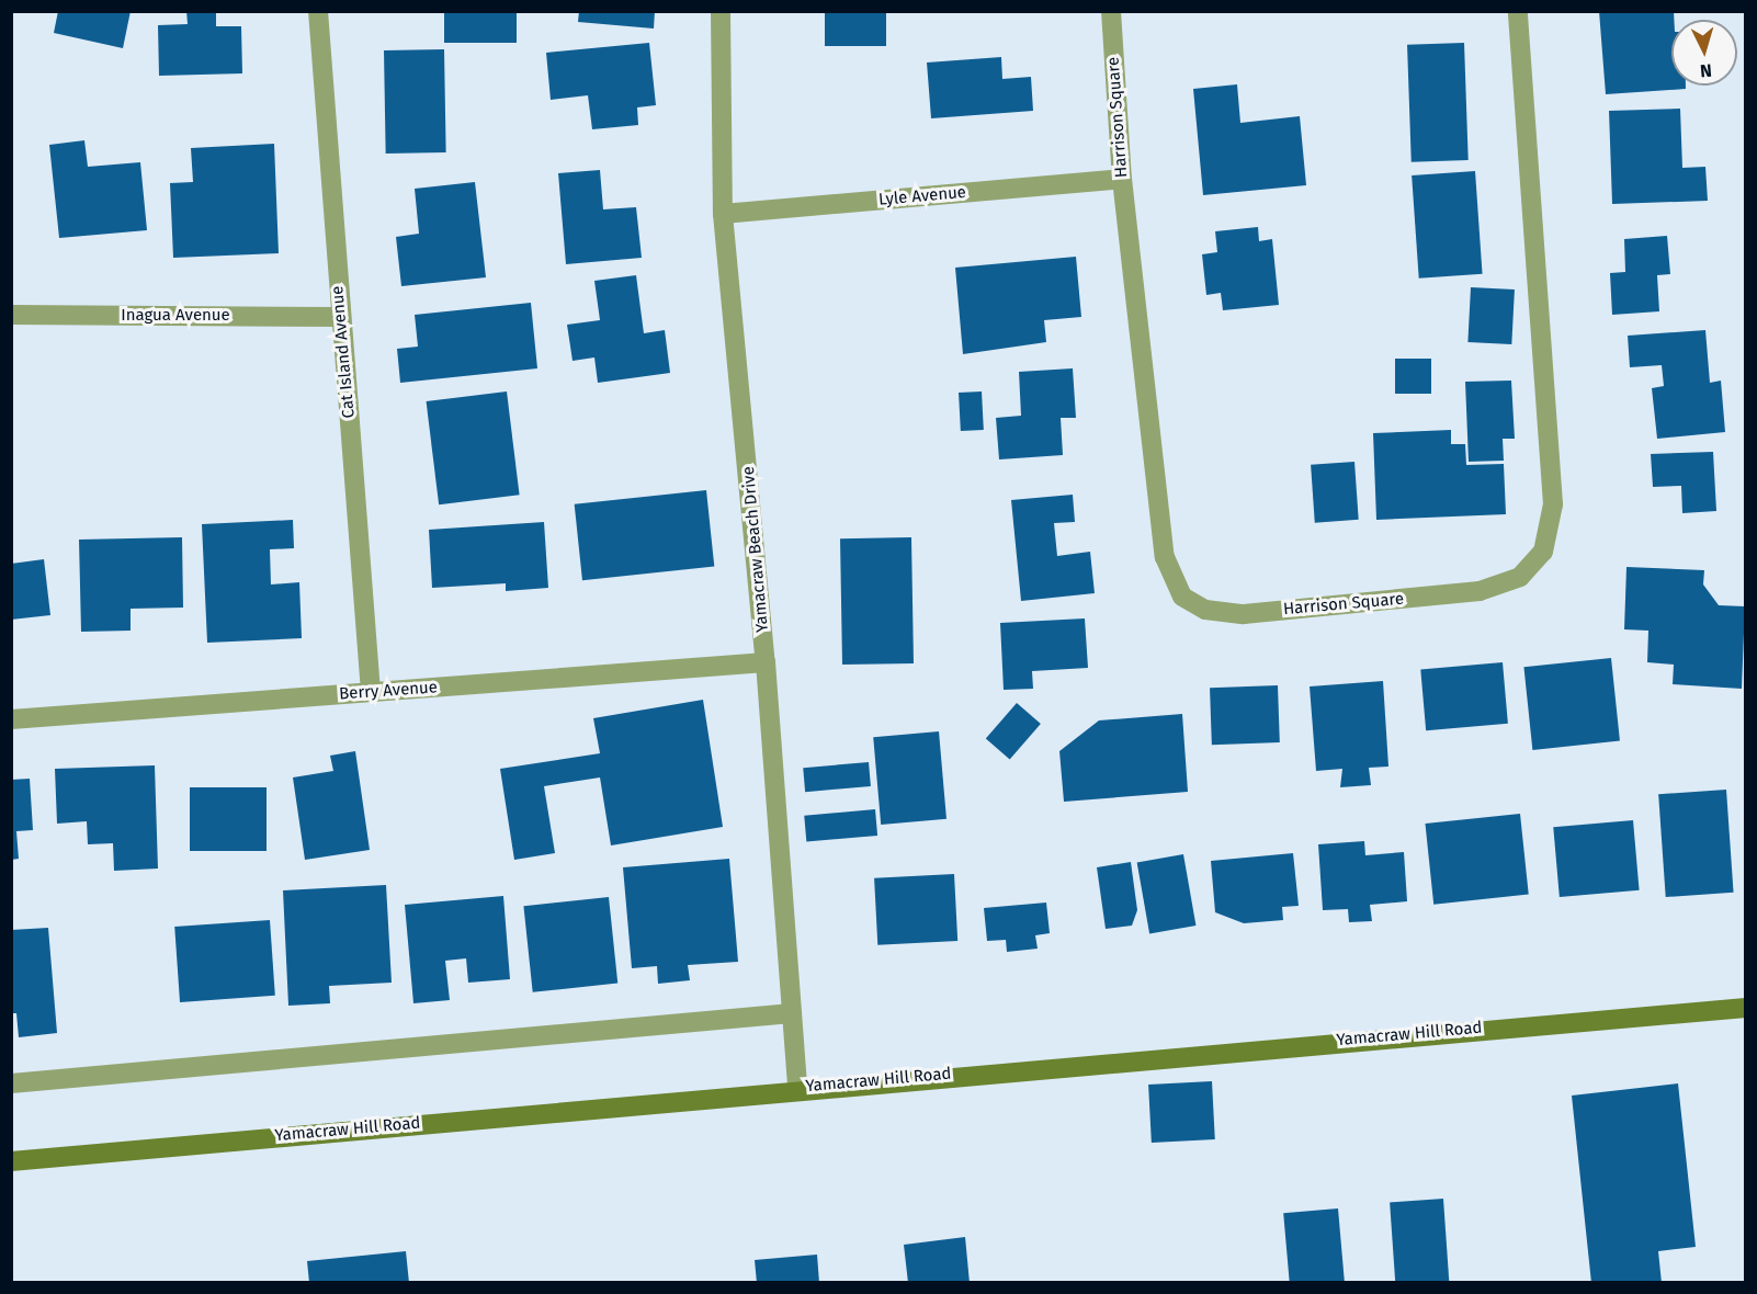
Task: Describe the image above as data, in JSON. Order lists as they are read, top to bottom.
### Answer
{
  "streets": {
    "main road": ["Yamacraw Hill Road"],
    "street": [
      "Harrison Square",
      "Lyle Avenue",
      "Inagua Avenue",
      "Cat Island Avenue",
      "Yamacraw Beach Drive",
      "Berry Avenue"
    ]
  },
  "crossings": [
    ["Harrison Square", "Lyle Avenue"],
    ["Lyle Avenue", "Yamacraw Beach Drive"],
    ["Inagua Avenue", "Cat Island Avenue"],
    ["Cat Island Avenue", "Berry Avenue"],
    ["Yamacraw Beach Drive", "Berry Avenue"],
    ["Yamacraw Beach Drive", "Yamacraw Hill Road"]
  ],
  "north": "bottom"
}
